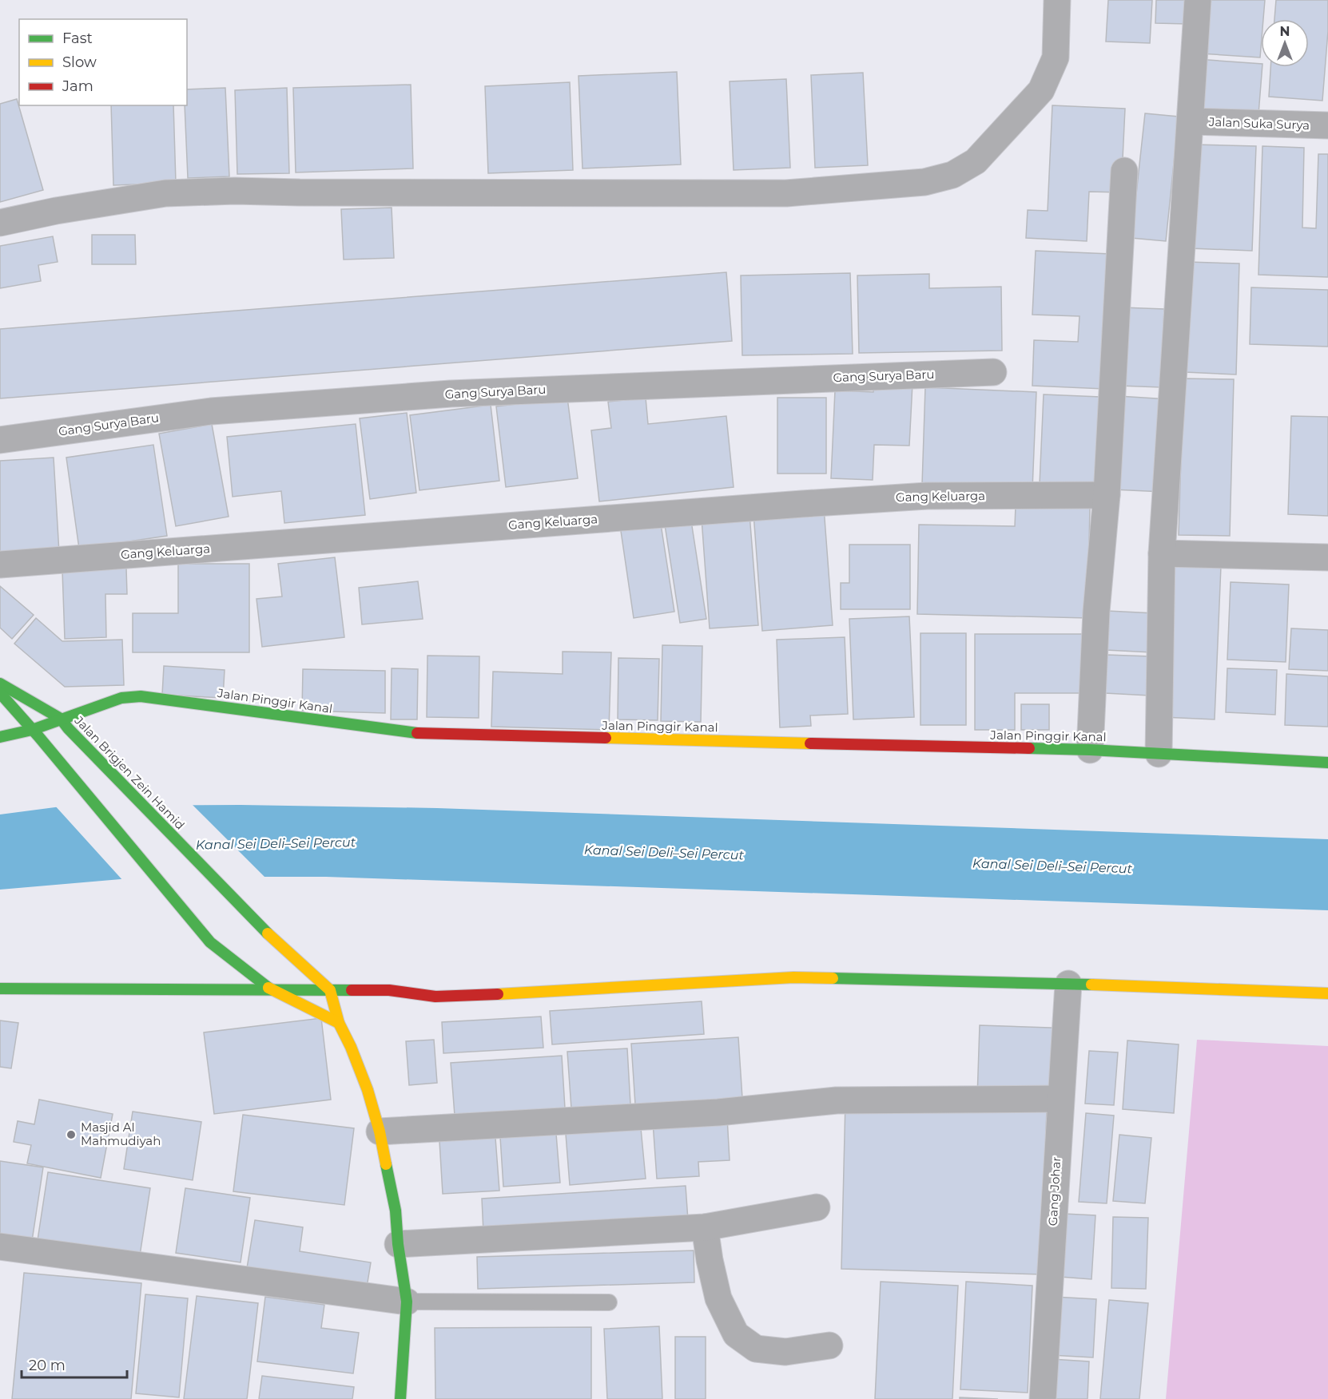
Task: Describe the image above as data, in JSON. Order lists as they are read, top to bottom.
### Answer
{
  "streets": {
    "street": [
      "Jalan Suka Surya",
      "Gang Surya Baru",
      "Gang Keluarga",
      "Jalan Pinggir Kanal",
      "Jalan Brigjen Zein Hamid",
      "Gang Johar"
    ]
  },
  "crossings": [
    ["Jalan Pinggir Kanal", "Jalan Brigjen Zein Hamid"]
  ],
  "water": ["Kanal Sei Deli–Sei Percut"],
  "places": ["Masjid Al Mahmudiyah"],
  "legend": ["Fast", "Slow", "Jam"],
  "scale_bar": "20 m",
  "north": "top"
}
